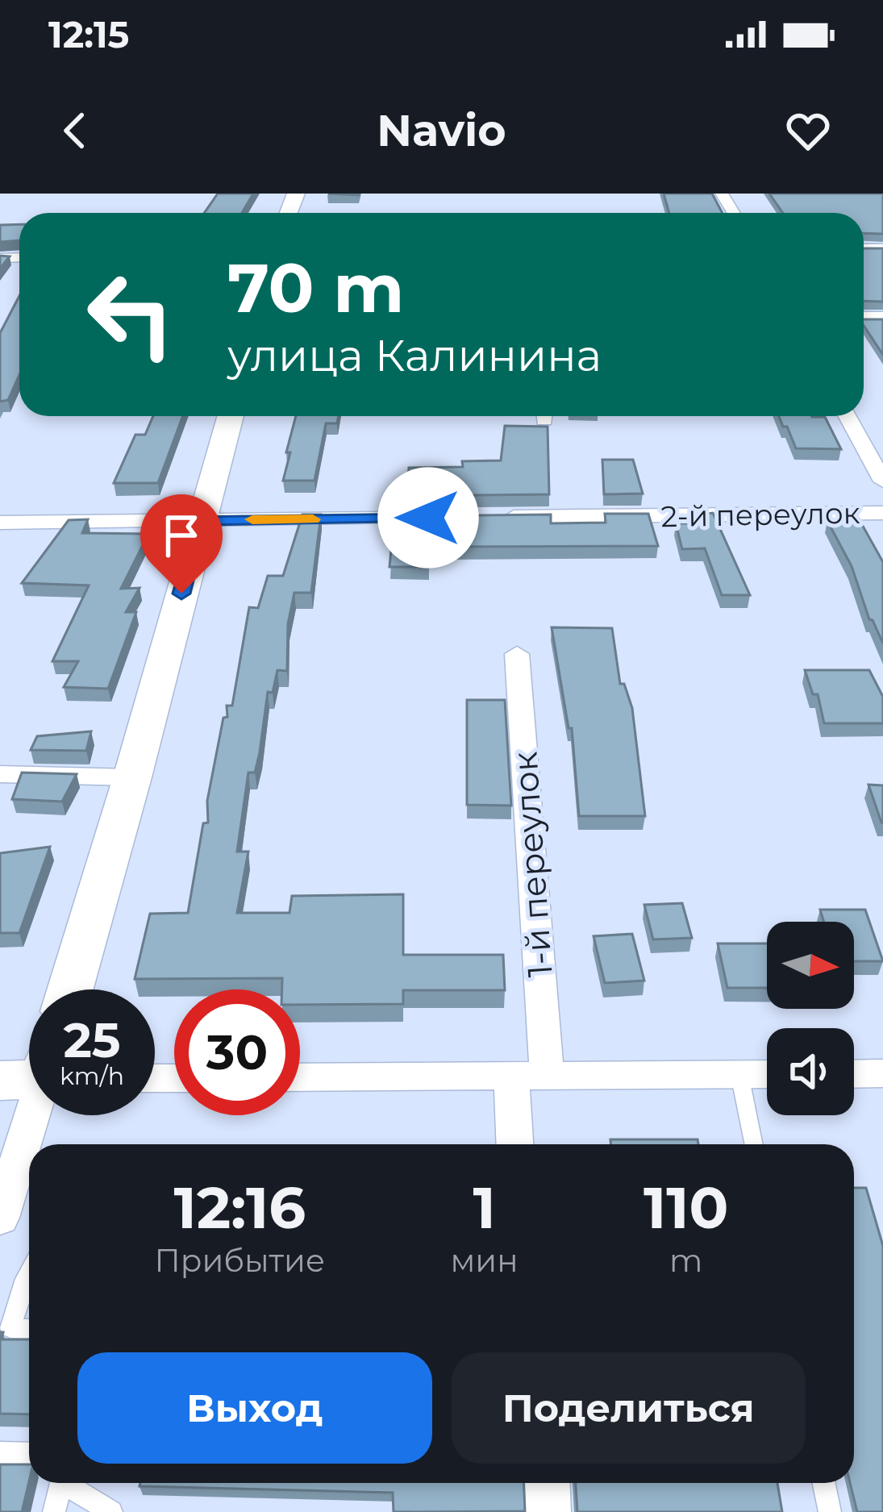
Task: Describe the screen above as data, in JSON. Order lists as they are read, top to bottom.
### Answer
{
  "streets": {
    "street": ["2-й переулок", "1-й переулок"]
  },
  "north": "right",
  "page": {
    "status": "12:15",
    "header": "Navio",
    "turn": ["70 m", "улица Калинина"],
    "speed": "25 km/h",
    "limit": "30",
    "eta": [
      "12:16",
      "Прибытие",
      "1",
      "мин",
      "110",
      "m"
    ],
    "buttons": ["Выход", "Поделиться"]
  }
}
